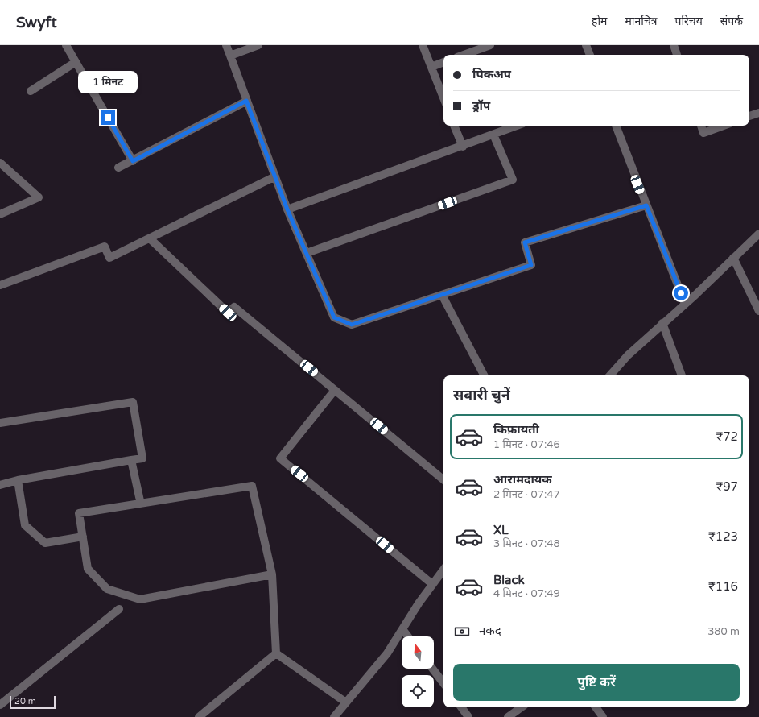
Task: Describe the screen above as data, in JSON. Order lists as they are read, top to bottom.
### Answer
{
  "scale_bar": "20 m",
  "north": "top",
  "page": {
    "header": "Swyft",
    "nav": [
      "होम",
      "मानचित्र",
      "परिचय",
      "संपर्क"
    ],
    "banner": ["पिकअप", "ड्रॉप"],
    "bubble": "1 मिनट",
    "heading": "सवारी चुनें",
    "list": [
      {
        "name": "किफ़ायती",
        "note": "1 मिनट · 07:46",
        "value": "₹72"
      },
      {
        "name": "आरामदायक",
        "note": "2 मिनट · 07:47",
        "value": "₹97"
      },
      {
        "name": "XL",
        "note": "3 मिनट · 07:48",
        "value": "₹123"
      },
      {
        "name": "Black",
        "note": "4 मिनट · 07:49",
        "value": "₹116"
      }
    ],
    "pay": ["नकद", "380 m"],
    "buttons": "पुष्टि करें",
    "scale": "20 m"
  }
}
